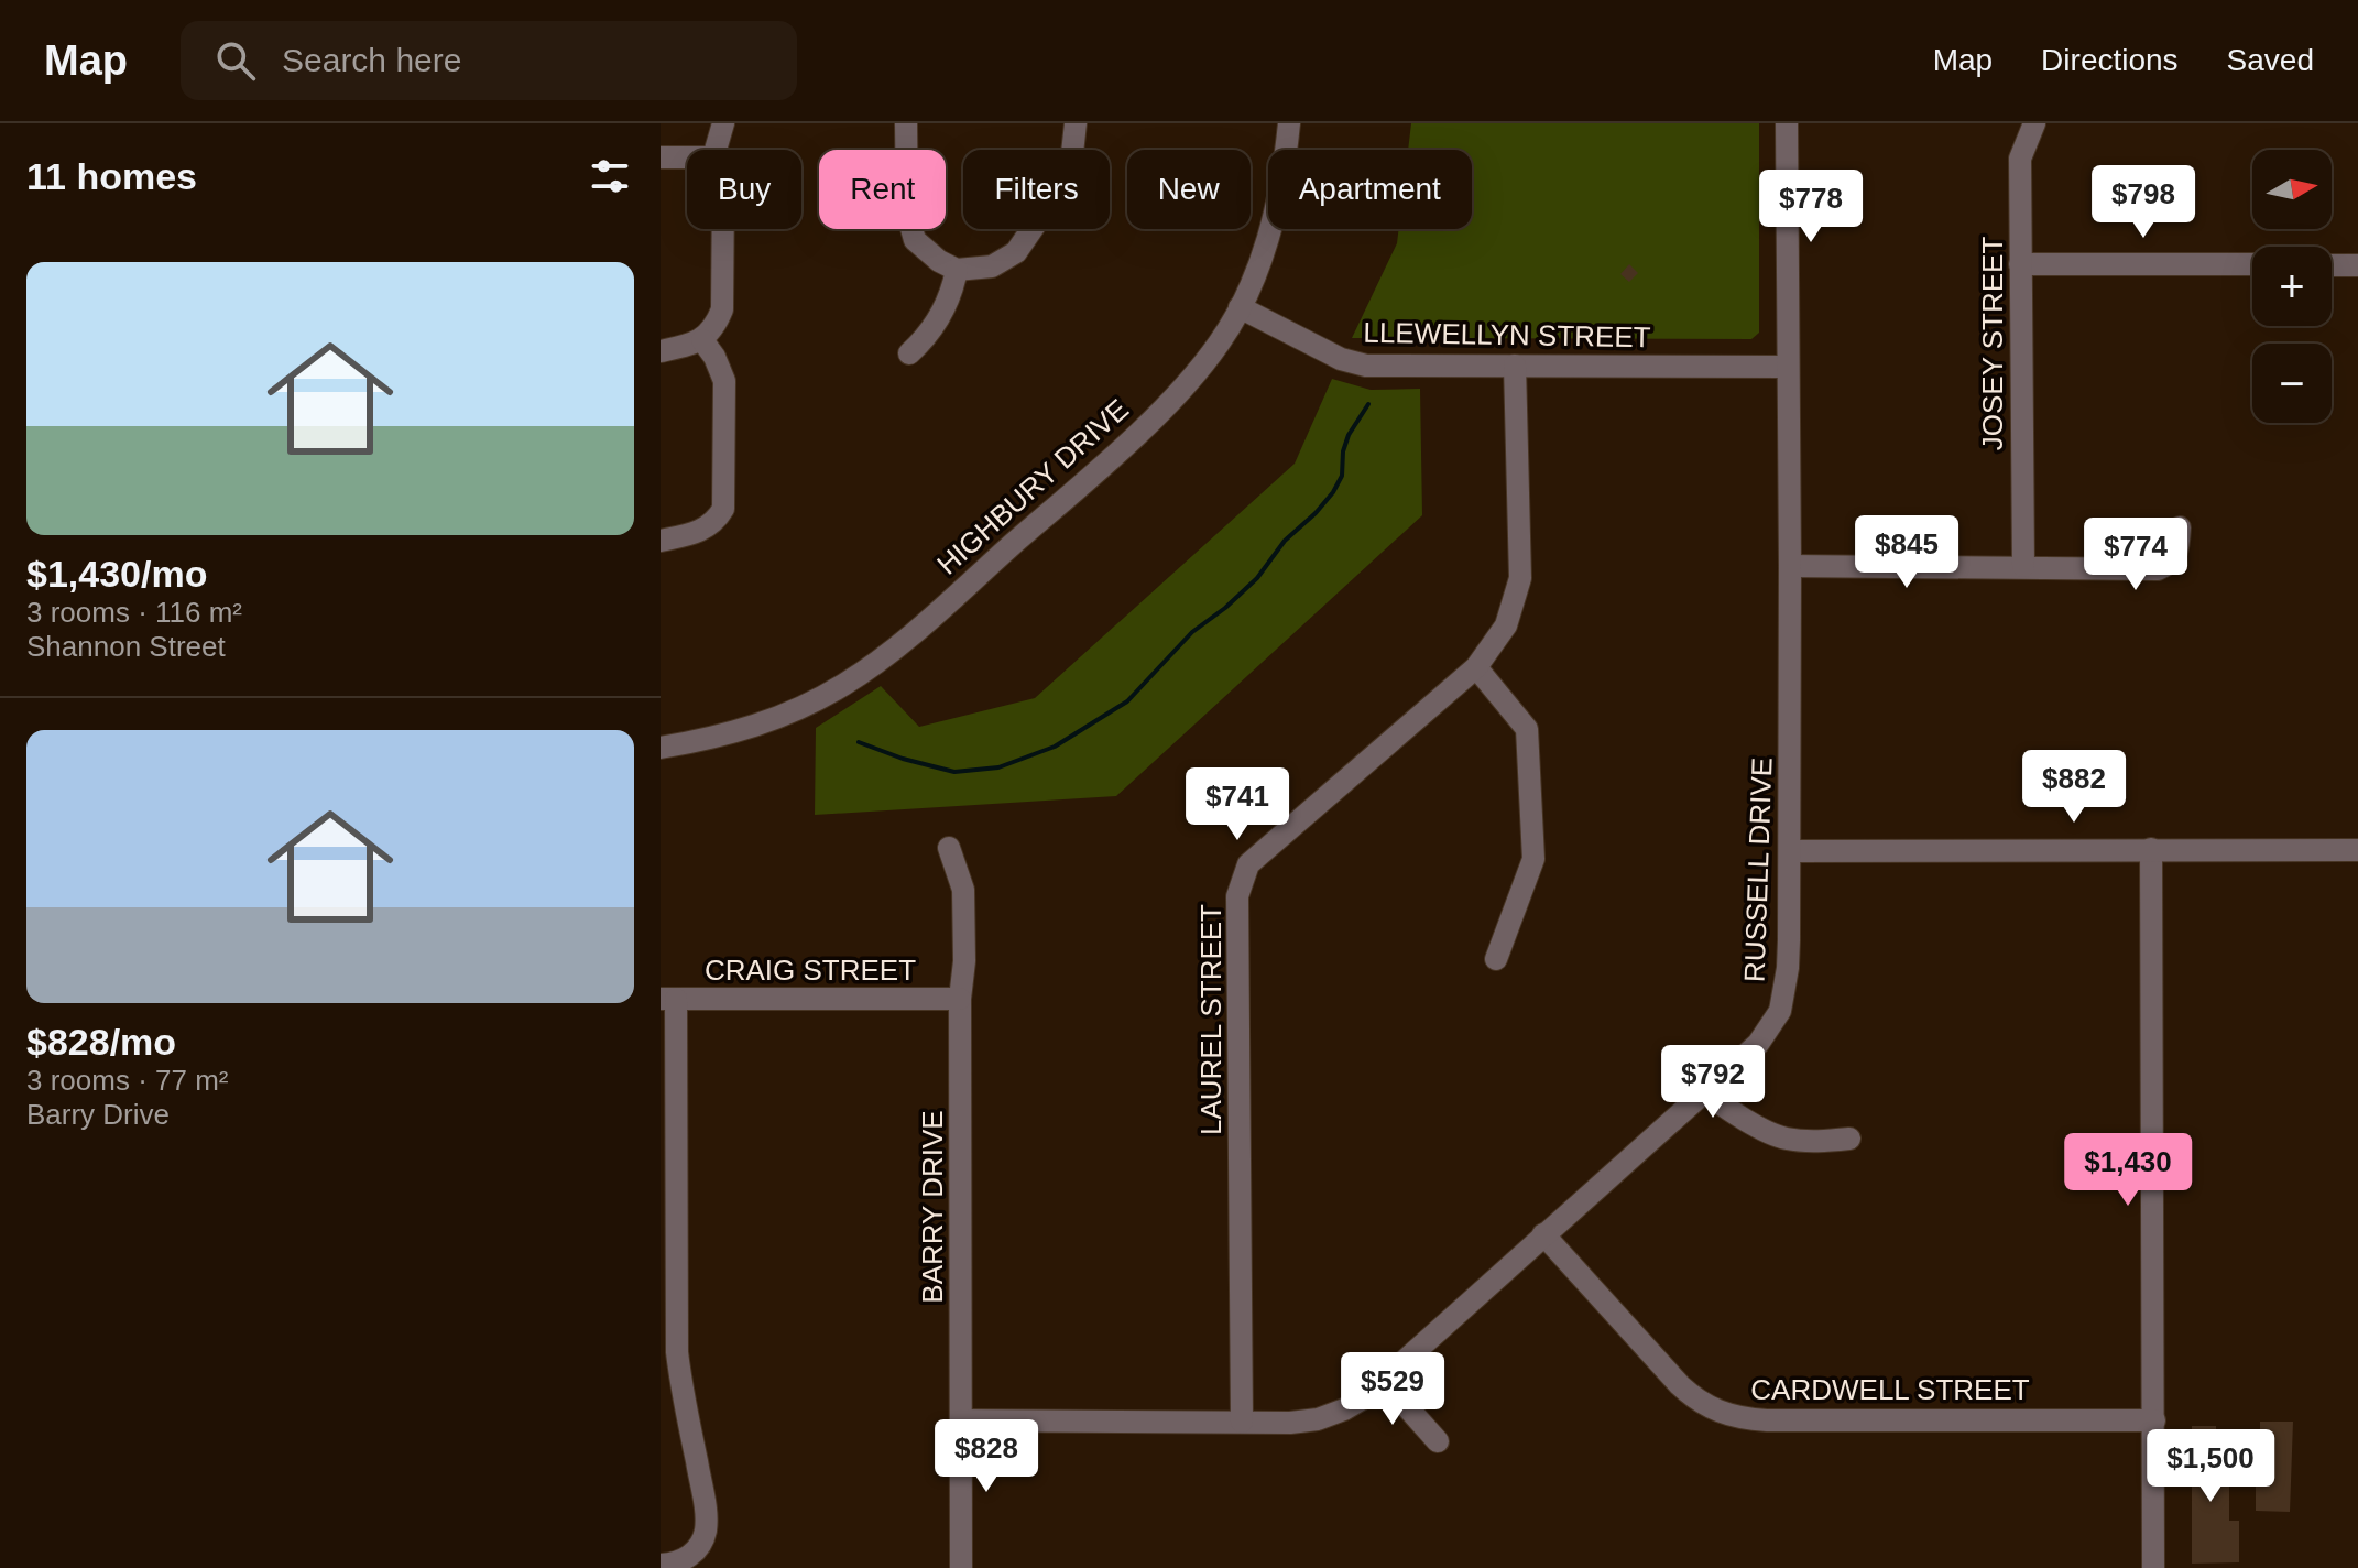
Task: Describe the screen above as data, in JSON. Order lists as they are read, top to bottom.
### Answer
{
  "streets": {
    "street": [
      "LLEWELLYN STREET",
      "JOSEY STREET",
      "HIGHBURY DRIVE",
      "RUSSELL DRIVE",
      "CRAIG STREET",
      "LAUREL STREET",
      "BARRY DRIVE",
      "CARDWELL STREET"
    ]
  },
  "crossings": [
    ["LLEWELLYN STREET", "HIGHBURY DRIVE"],
    ["LLEWELLYN STREET", "RUSSELL DRIVE"],
    ["LLEWELLYN STREET", "LAUREL STREET"],
    ["RUSSELL DRIVE", "LAUREL STREET"],
    ["RUSSELL DRIVE", "BARRY DRIVE"],
    ["RUSSELL DRIVE", "CARDWELL STREET"],
    ["CRAIG STREET", "BARRY DRIVE"]
  ],
  "north": "right",
  "page": {
    "header": "Map",
    "search": "Search here",
    "nav": ["Map", "Directions", "Saved"],
    "heading": "11 homes",
    "map_buttons": ["+", "−"],
    "chip": [
      "Buy",
      "Rent",
      "Filters",
      "New",
      "Apartment"
    ],
    "price": [
      "$798",
      "$778",
      "$845",
      "$774",
      "$882",
      "$741",
      "$792",
      "$1,430",
      "$529",
      "$828",
      "$1,500"
    ],
    "list": [
      {
        "name": "$1,430/mo",
        "note": "3 rooms · 116 m² · Shannon Street"
      },
      {
        "name": "$828/mo",
        "note": "3 rooms · 77 m² · Barry Drive"
      }
    ]
  }
}
